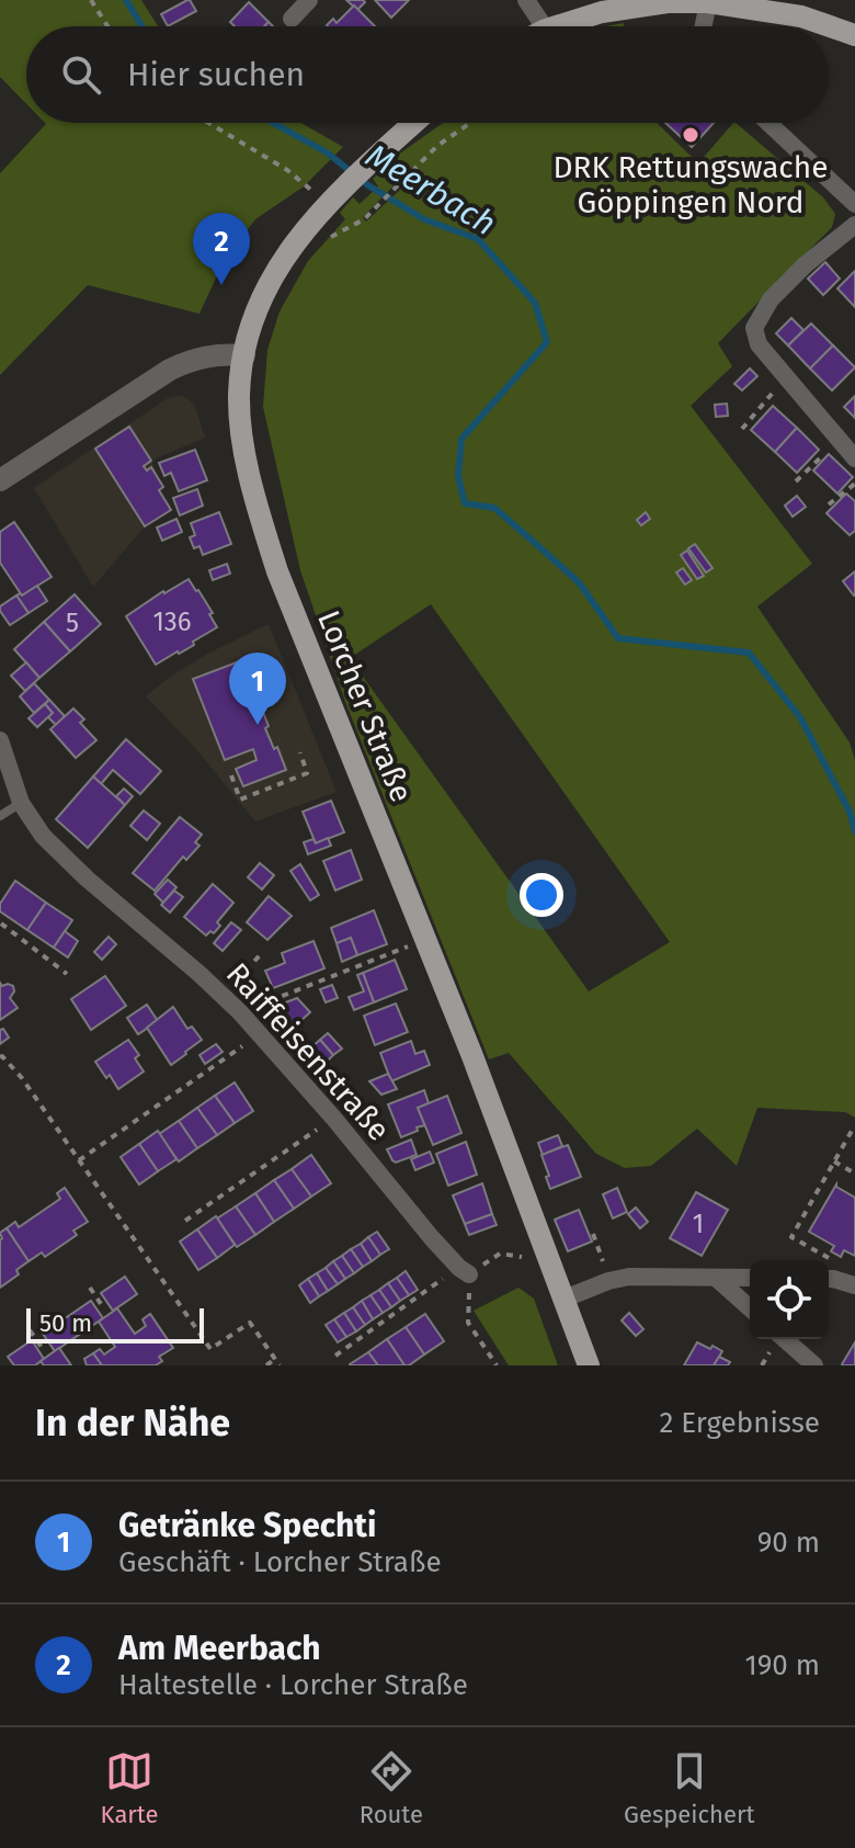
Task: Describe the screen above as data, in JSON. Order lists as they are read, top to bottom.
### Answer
{
  "streets": {
    "main road": ["Lorcher Straße"],
    "street": ["Raiffeisenstraße"]
  },
  "water": ["Meerbach"],
  "places": ["DRK Rettungswache Göppingen Nord"],
  "house_numbers": ["136", "5", "1"],
  "scale_bar": "50 m",
  "page": {
    "search": "Hier suchen",
    "pins": ["2", "1"],
    "scale": "50 m",
    "heading": ["In der Nähe", "2 Ergebnisse"],
    "list": [
      {
        "mark": "1",
        "name": "Getränke Spechti",
        "note": "Geschäft · Lorcher Straße",
        "value": "90 m"
      },
      {
        "mark": "2",
        "name": "Am Meerbach",
        "note": "Haltestelle · Lorcher Straße",
        "value": "190 m"
      }
    ],
    "nav": ["Karte", "Route", "Gespeichert"]
  }
}
